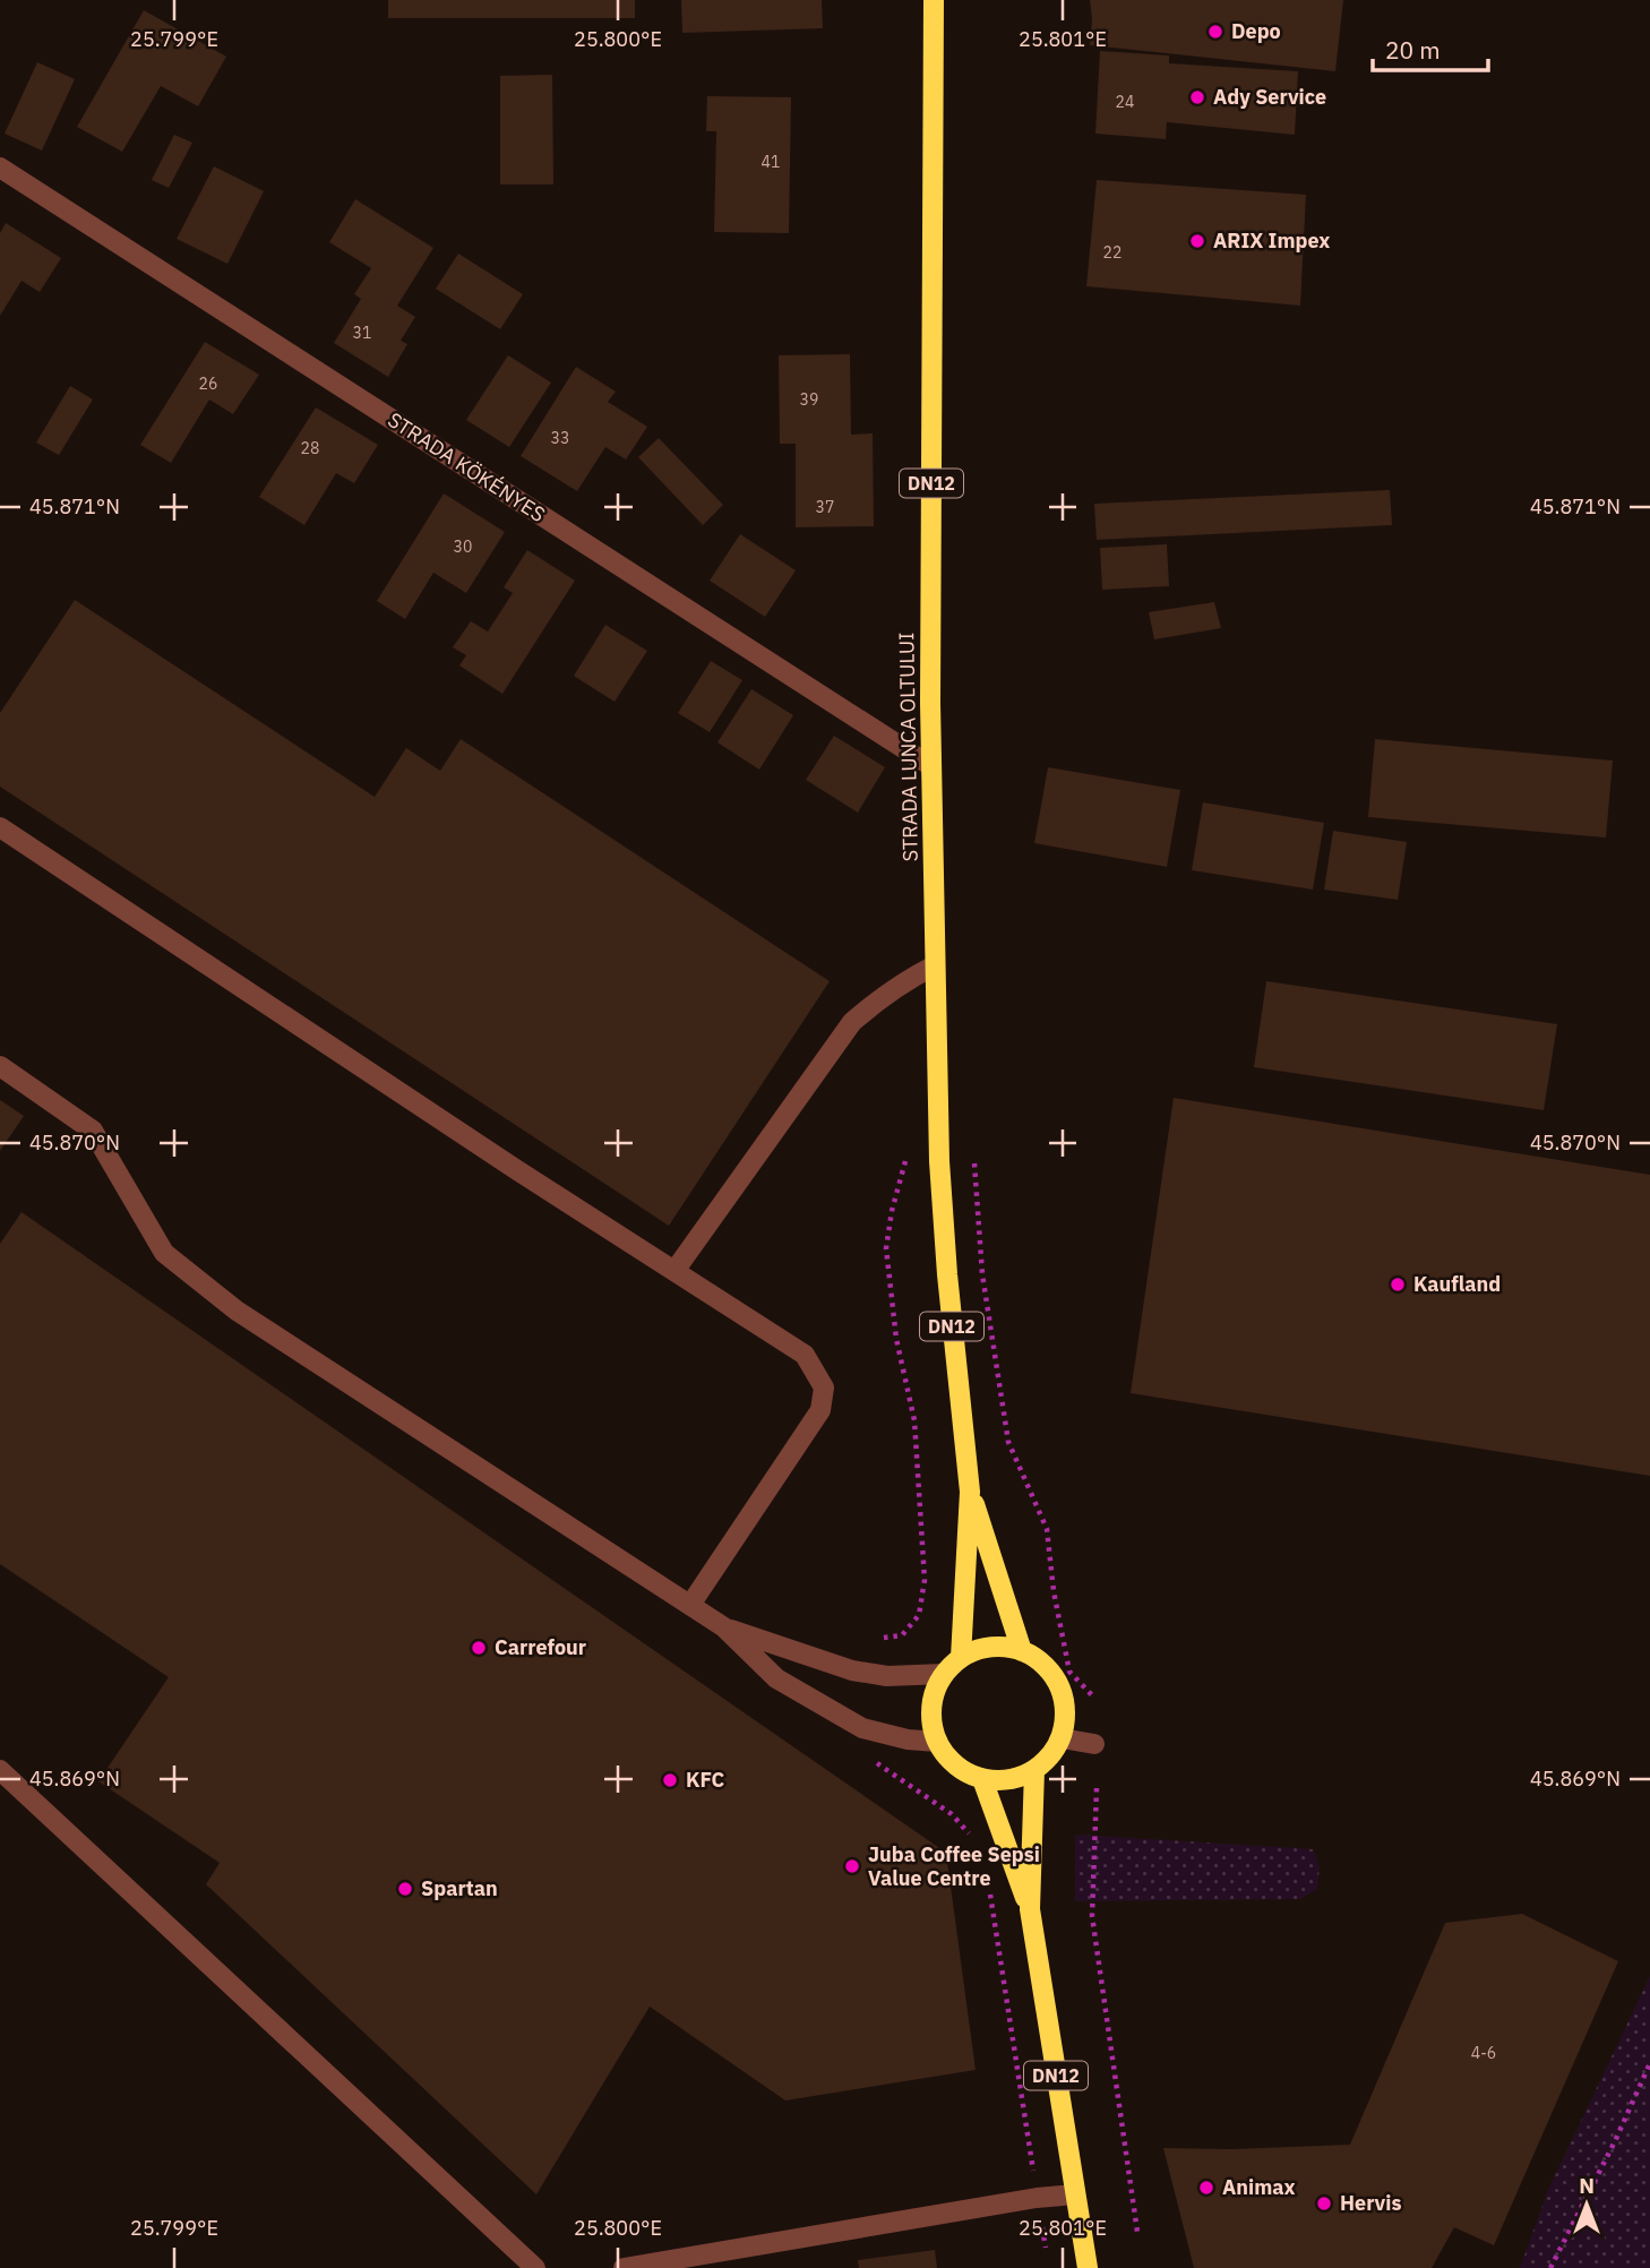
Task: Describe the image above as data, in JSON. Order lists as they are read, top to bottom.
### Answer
{
  "streets": {
    "main road": ["DN12", "STRADA LUNCA OLTULUI"],
    "street": ["STRADA KÖKÉNYES"]
  },
  "crossings": [
    ["STRADA KÖKÉNYES", "STRADA LUNCA OLTULUI"]
  ],
  "places": [
    "Depo",
    "Ady Service",
    "ARIX Impex",
    "Kaufland",
    "Carrefour",
    "KFC",
    "Juba Coffee Sepsi Value Centre",
    "Spartan",
    "Animax",
    "Hervis"
  ],
  "house_numbers": [
    "24",
    "41",
    "22",
    "31",
    "26",
    "39",
    "33",
    "28",
    "37",
    "30",
    "4-6"
  ],
  "scale_bar": "20 m",
  "north": "top",
  "coordinates": [
    "25.799°E",
    "25.800°E",
    "25.801°E",
    "45.871°N",
    "45.870°N",
    "45.869°N"
  ]
}
